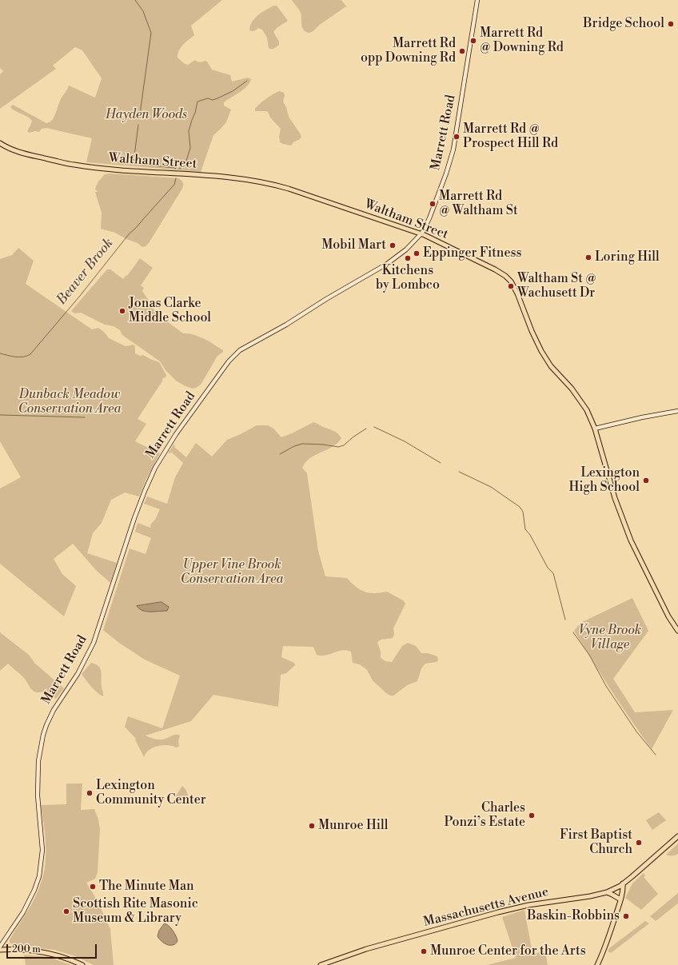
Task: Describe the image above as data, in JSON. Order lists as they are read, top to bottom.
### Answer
{
  "streets": {
    "main road": ["Marrett Road", "Waltham Street", "Massachusetts Avenue"]
  },
  "crossings": [
    ["Marrett Road", "Waltham Street"]
  ],
  "water": ["Beaver Brook"],
  "parks": [
    "Hayden Woods",
    "Dunback Meadow Conservation Area",
    "Upper Vine Brook Conservation Area",
    "Vyne Brook Village"
  ],
  "places": [
    "Bridge School",
    "Marrett Rd @ Downing Rd",
    "Marrett Rd opp Downing Rd",
    "Marrett Rd @ Prospect Hill Rd",
    "Marrett Rd @ Waltham St",
    "Mobil Mart",
    "Eppinger Fitness",
    "Loring Hill",
    "Kitchens by Lombco",
    "Waltham St @ Wachusett Dr",
    "Jonas Clarke Middle School",
    "Lexington High School",
    "Lexington Community Center",
    "Charles Ponzi’s Estate",
    "Munroe Hill",
    "First Baptist Church",
    "The Minute Man",
    "Scottish Rite Masonic Museum & Library",
    "Baskin-Robbins",
    "Munroe Center for the Arts"
  ],
  "scale_bar": "200 m"
}
